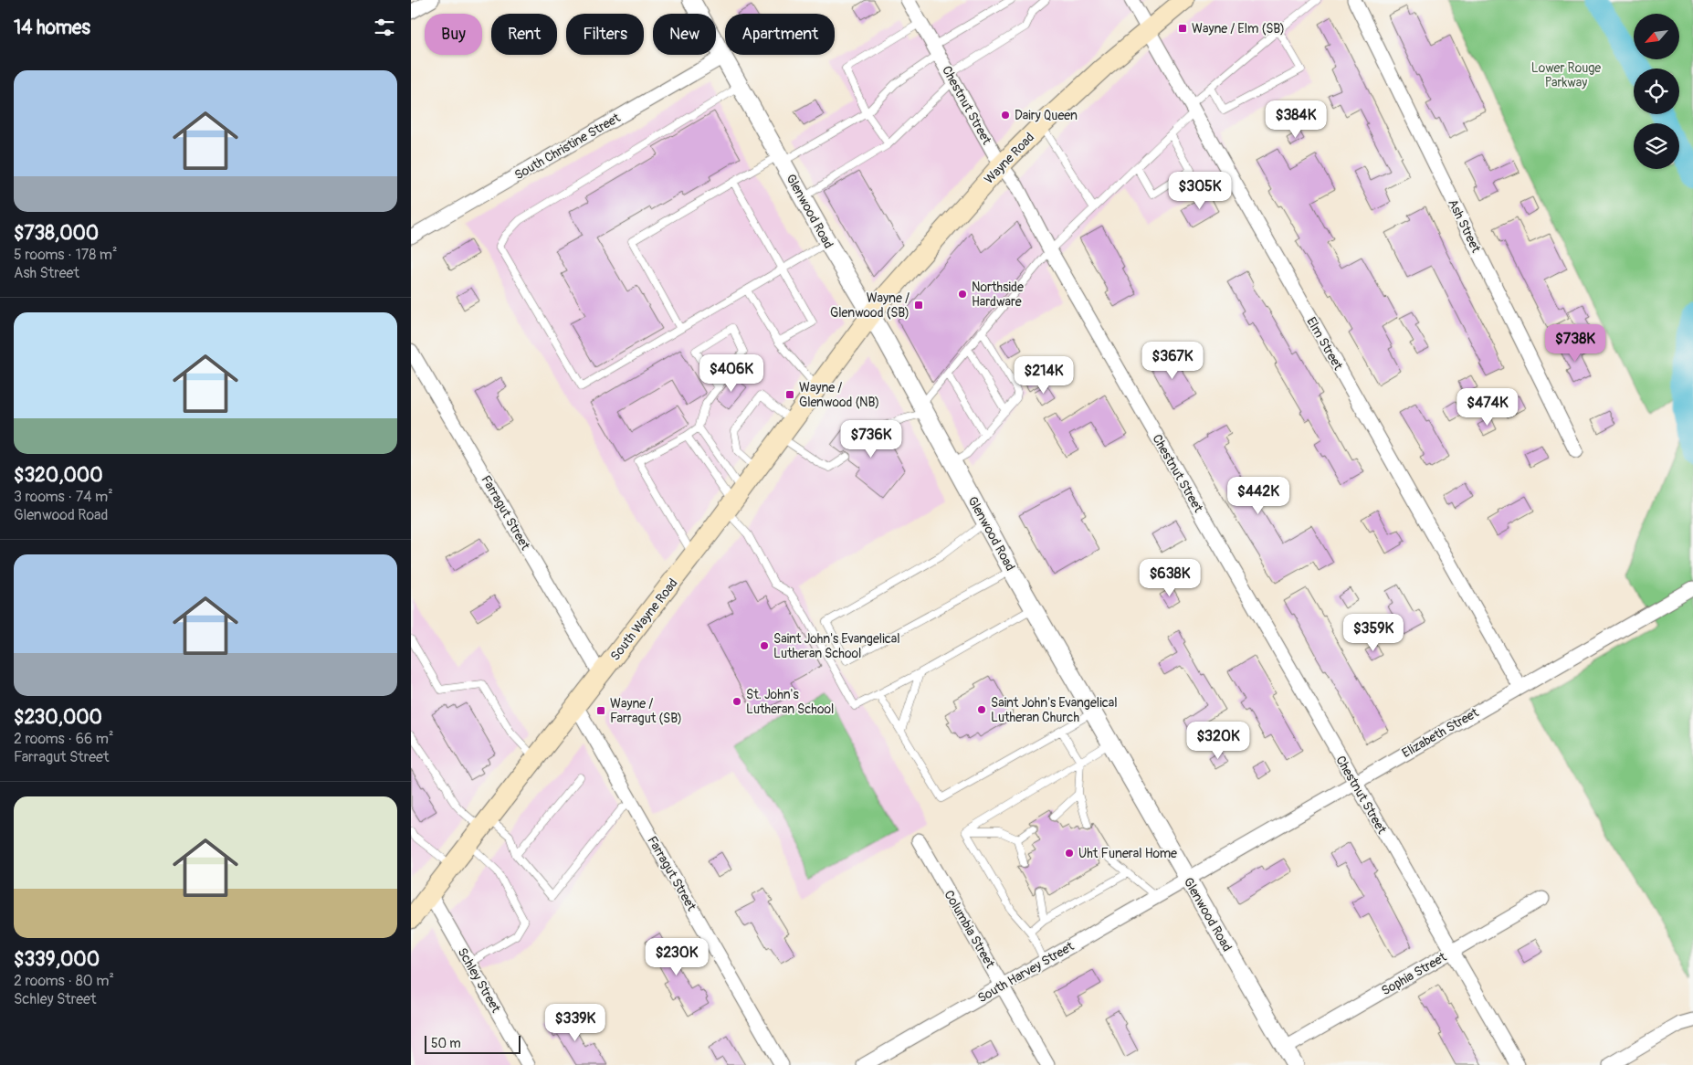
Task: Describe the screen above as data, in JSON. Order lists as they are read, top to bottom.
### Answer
{
  "streets": {
    "main road": ["Wayne Road", "South Wayne Road"],
    "street": [
      "Chestnut Street",
      "South Christine Street",
      "Glenwood Road",
      "Ash Street",
      "Elm Street",
      "Farragut Street",
      "Elizabeth Street",
      "Columbia Street",
      "South Harvey Street",
      "Sophia Street",
      "Schley Street"
    ]
  },
  "crossings": [
    ["Chestnut Street", "Wayne Road"],
    ["Chestnut Street", "Elizabeth Street"],
    ["Chestnut Street", "Sophia Street"],
    ["South Christine Street", "Glenwood Road"],
    ["Wayne Road", "Glenwood Road"],
    ["Wayne Road", "Elm Street"],
    ["Wayne Road", "South Wayne Road"],
    ["Glenwood Road", "South Wayne Road"],
    ["Glenwood Road", "Elizabeth Street"],
    ["Glenwood Road", "South Harvey Street"],
    ["Glenwood Road", "Sophia Street"],
    ["Elm Street", "Elizabeth Street"],
    ["Farragut Street", "South Wayne Road"],
    ["South Wayne Road", "Schley Street"],
    ["Elizabeth Street", "South Harvey Street"],
    ["Columbia Street", "South Harvey Street"]
  ],
  "parks": ["Lower Rouge Parkway"],
  "places": {
    "transit": [
      "Wayne / Elm (SB)",
      "Wayne / Glenwood (SB)",
      "Wayne / Glenwood (NB)",
      "Wayne / Farragut (SB)"
    ],
    "other": [
      "Dairy Queen",
      "Northside Hardware",
      "Saint John's Evangelical Lutheran School",
      "St. John's Lutheran School",
      "Saint John's Evangelical Lutheran Church",
      "Uht Funeral Home"
    ]
  },
  "scale_bar": "50 m",
  "north": "bottom left",
  "page": {
    "heading": "14 homes",
    "chip": [
      "Buy",
      "Rent",
      "Filters",
      "New",
      "Apartment"
    ],
    "list": [
      {
        "name": "$738,000",
        "note": "5 rooms · 178 m² · Ash Street"
      },
      {
        "name": "$320,000",
        "note": "3 rooms · 74 m² · Glenwood Road"
      },
      {
        "name": "$230,000",
        "note": "2 rooms · 66 m² · Farragut Street"
      },
      {
        "name": "$339,000",
        "note": "2 rooms · 80 m² · Schley Street"
      }
    ],
    "price": [
      "$384K",
      "$305K",
      "$738K",
      "$367K",
      "$406K",
      "$214K",
      "$474K",
      "$736K",
      "$442K",
      "$638K",
      "$359K",
      "$320K",
      "$230K",
      "$339K"
    ],
    "scale": "50 m"
  }
}
